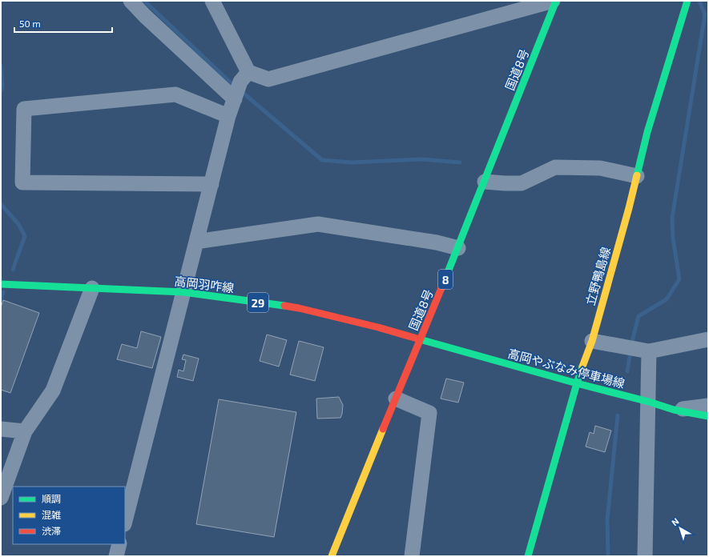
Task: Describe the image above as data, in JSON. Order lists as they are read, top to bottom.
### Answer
{
  "streets": {
    "main road": [
      "国道8号",
      "立野鴨島線",
      "8",
      "高岡羽咋線",
      "29",
      "高岡やぶなみ停車場線"
    ]
  },
  "crossings": [
    ["国道8号", "高岡羽咋線"],
    ["国道8号", "高岡やぶなみ停車場線"],
    ["立野鴨島線", "高岡やぶなみ停車場線"],
    ["高岡羽咋線", "高岡やぶなみ停車場線"]
  ],
  "legend": ["順調", "混雑", "渋滞"],
  "scale_bar": "50 m",
  "north": "top left"
}
